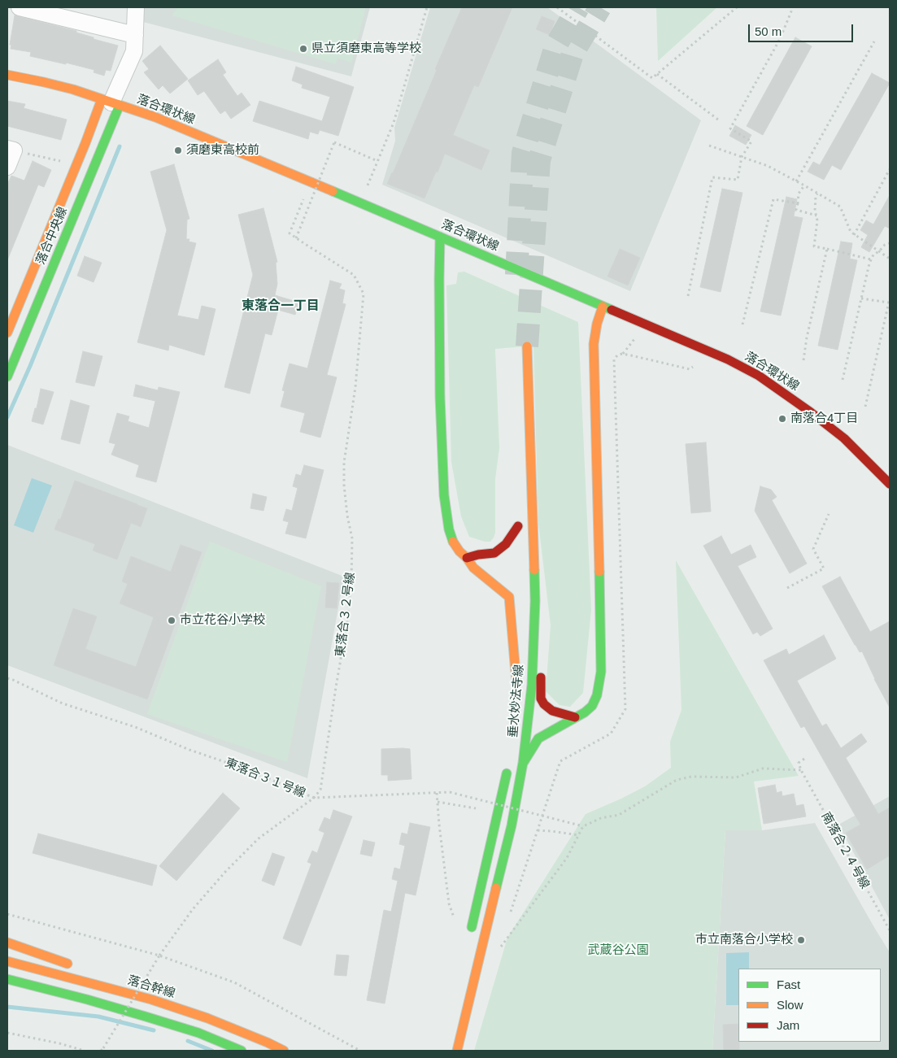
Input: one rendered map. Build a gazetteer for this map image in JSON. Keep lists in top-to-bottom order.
{
  "streets": {
    "street": [
      "落合環状線",
      "落合中央線",
      "垂水妙法寺線",
      "落合幹線"
    ],
    "path": ["東落合３２号線", "東落合３１号線", "南落合２４号線"]
  },
  "crossings": [
    ["落合環状線", "落合中央線"],
    ["東落合３２号線", "東落合３１号線"]
  ],
  "districts": ["東落合一丁目"],
  "parks": ["武蔵谷公園"],
  "places": [
    "県立須磨東高等学校",
    "須磨東高校前",
    "南落合4丁目",
    "市立花谷小学校",
    "市立南落合小学校"
  ],
  "legend": ["Fast", "Slow", "Jam"],
  "scale_bar": "50 m"
}
